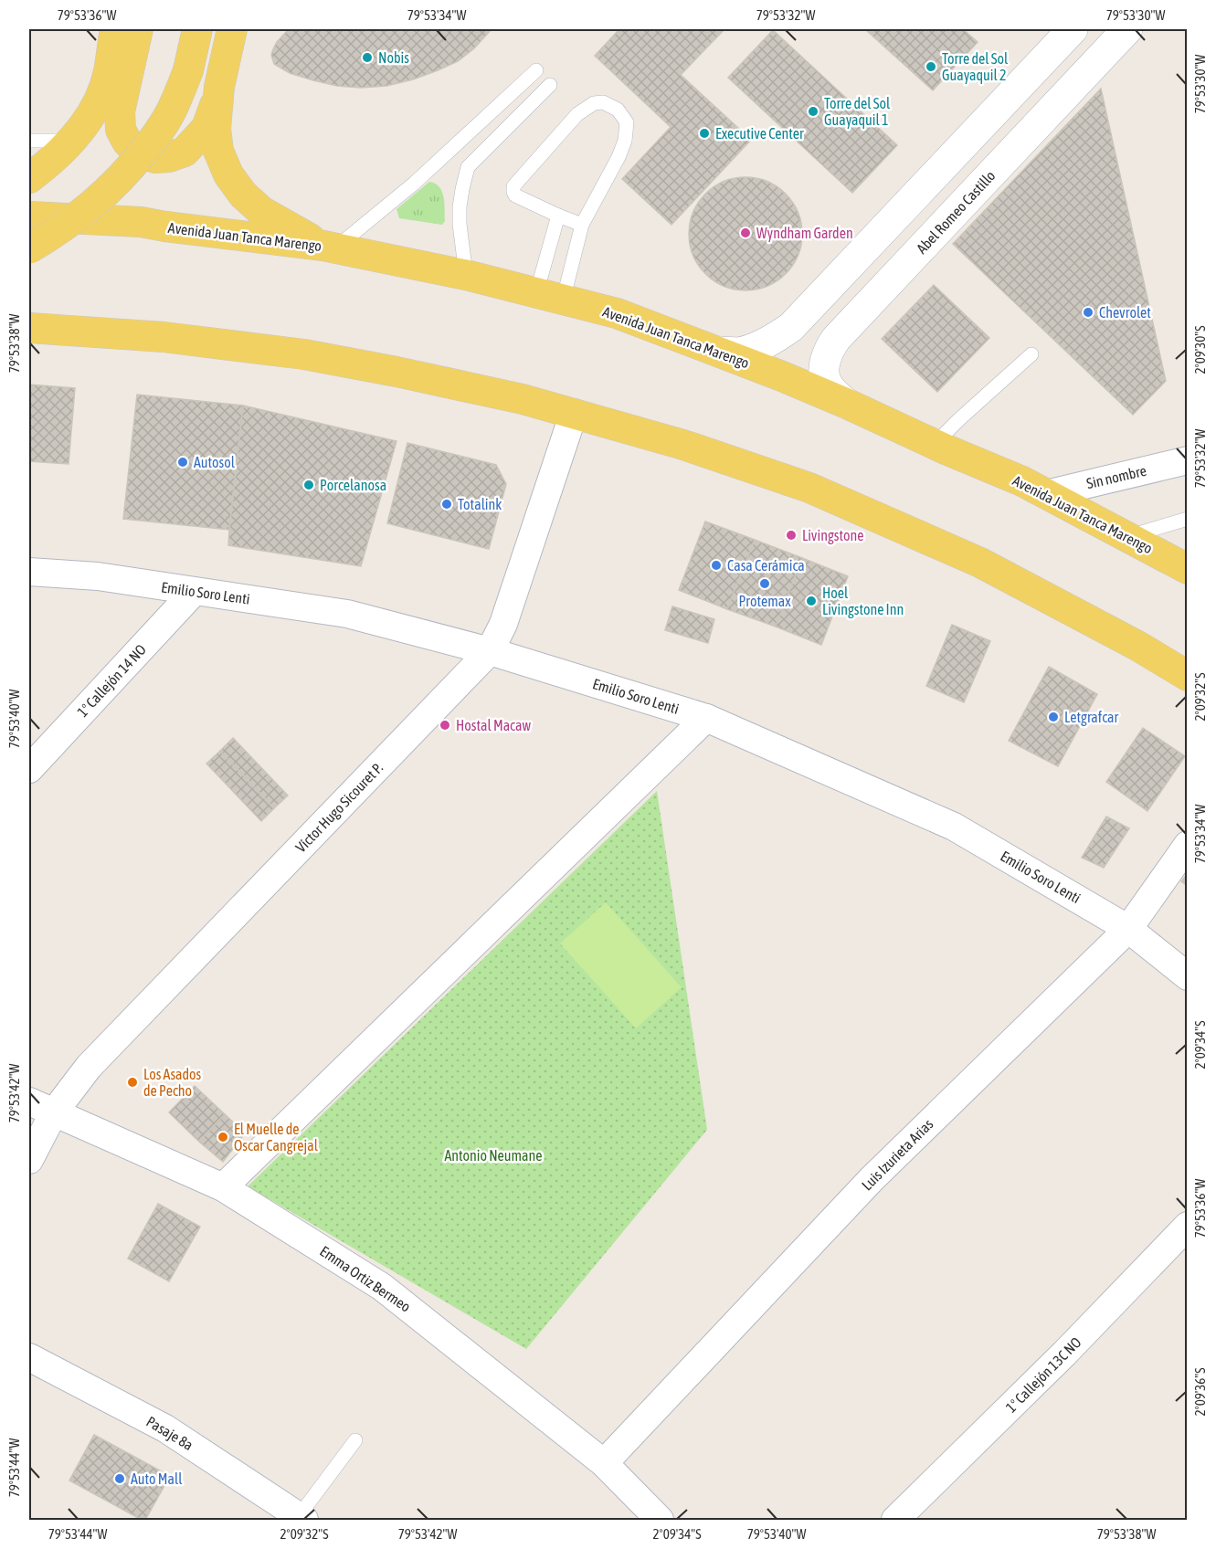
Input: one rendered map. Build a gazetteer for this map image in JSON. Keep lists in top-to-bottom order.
{
  "streets": {
    "main road": ["Avenida Juan Tanca Marengo"],
    "street": [
      "Abel Romeo Castillo",
      "Sin nombre",
      "Emilio Soro Lenti",
      "1º Callejón 14 NO",
      "Víctor Hugo Sicouret P.",
      "Luis Izurieta Arias",
      "Emma Ortiz Bermeo",
      "1º Callejón 13C NO",
      "Pasaje 8a"
    ]
  },
  "crossings": [
    ["Abel Romeo Castillo", "Avenida Juan Tanca Marengo"],
    ["Avenida Juan Tanca Marengo", "Sin nombre"],
    ["Emilio Soro Lenti", "1º Callejón 14 NO"],
    ["Emilio Soro Lenti", "Víctor Hugo Sicouret P."],
    ["Emilio Soro Lenti", "Luis Izurieta Arias"],
    ["Víctor Hugo Sicouret P.", "Emma Ortiz Bermeo"],
    ["Luis Izurieta Arias", "Emma Ortiz Bermeo"]
  ],
  "parks": ["Antonio Neumane"],
  "places": [
    "Nobis",
    "Torre del Sol Guayaquil 2",
    "Torre del Sol Guayaquil 1",
    "Executive Center",
    "Wyndham Garden",
    "Chevrolet",
    "Autosol",
    "Porcelanosa",
    "Totalink",
    "Livingstone",
    "Casa Cerámica",
    "Protemax",
    "Hoel Livingstone Inn",
    "Letgrafcar",
    "Hostal Macaw",
    "Los Asados de Pecho",
    "El Muelle de Oscar Cangrejal",
    "Auto Mall"
  ],
  "coordinates": [
    "79°53'36\"W",
    "79°53'34\"W",
    "79°53'32\"W",
    "79°53'30\"W",
    "79°53'38\"W",
    "2°09'30\"S",
    "2°09'32\"S",
    "79°53'40\"W",
    "2°09'34\"S",
    "79°53'42\"W",
    "2°09'36\"S",
    "79°53'44\"W"
  ]
}
